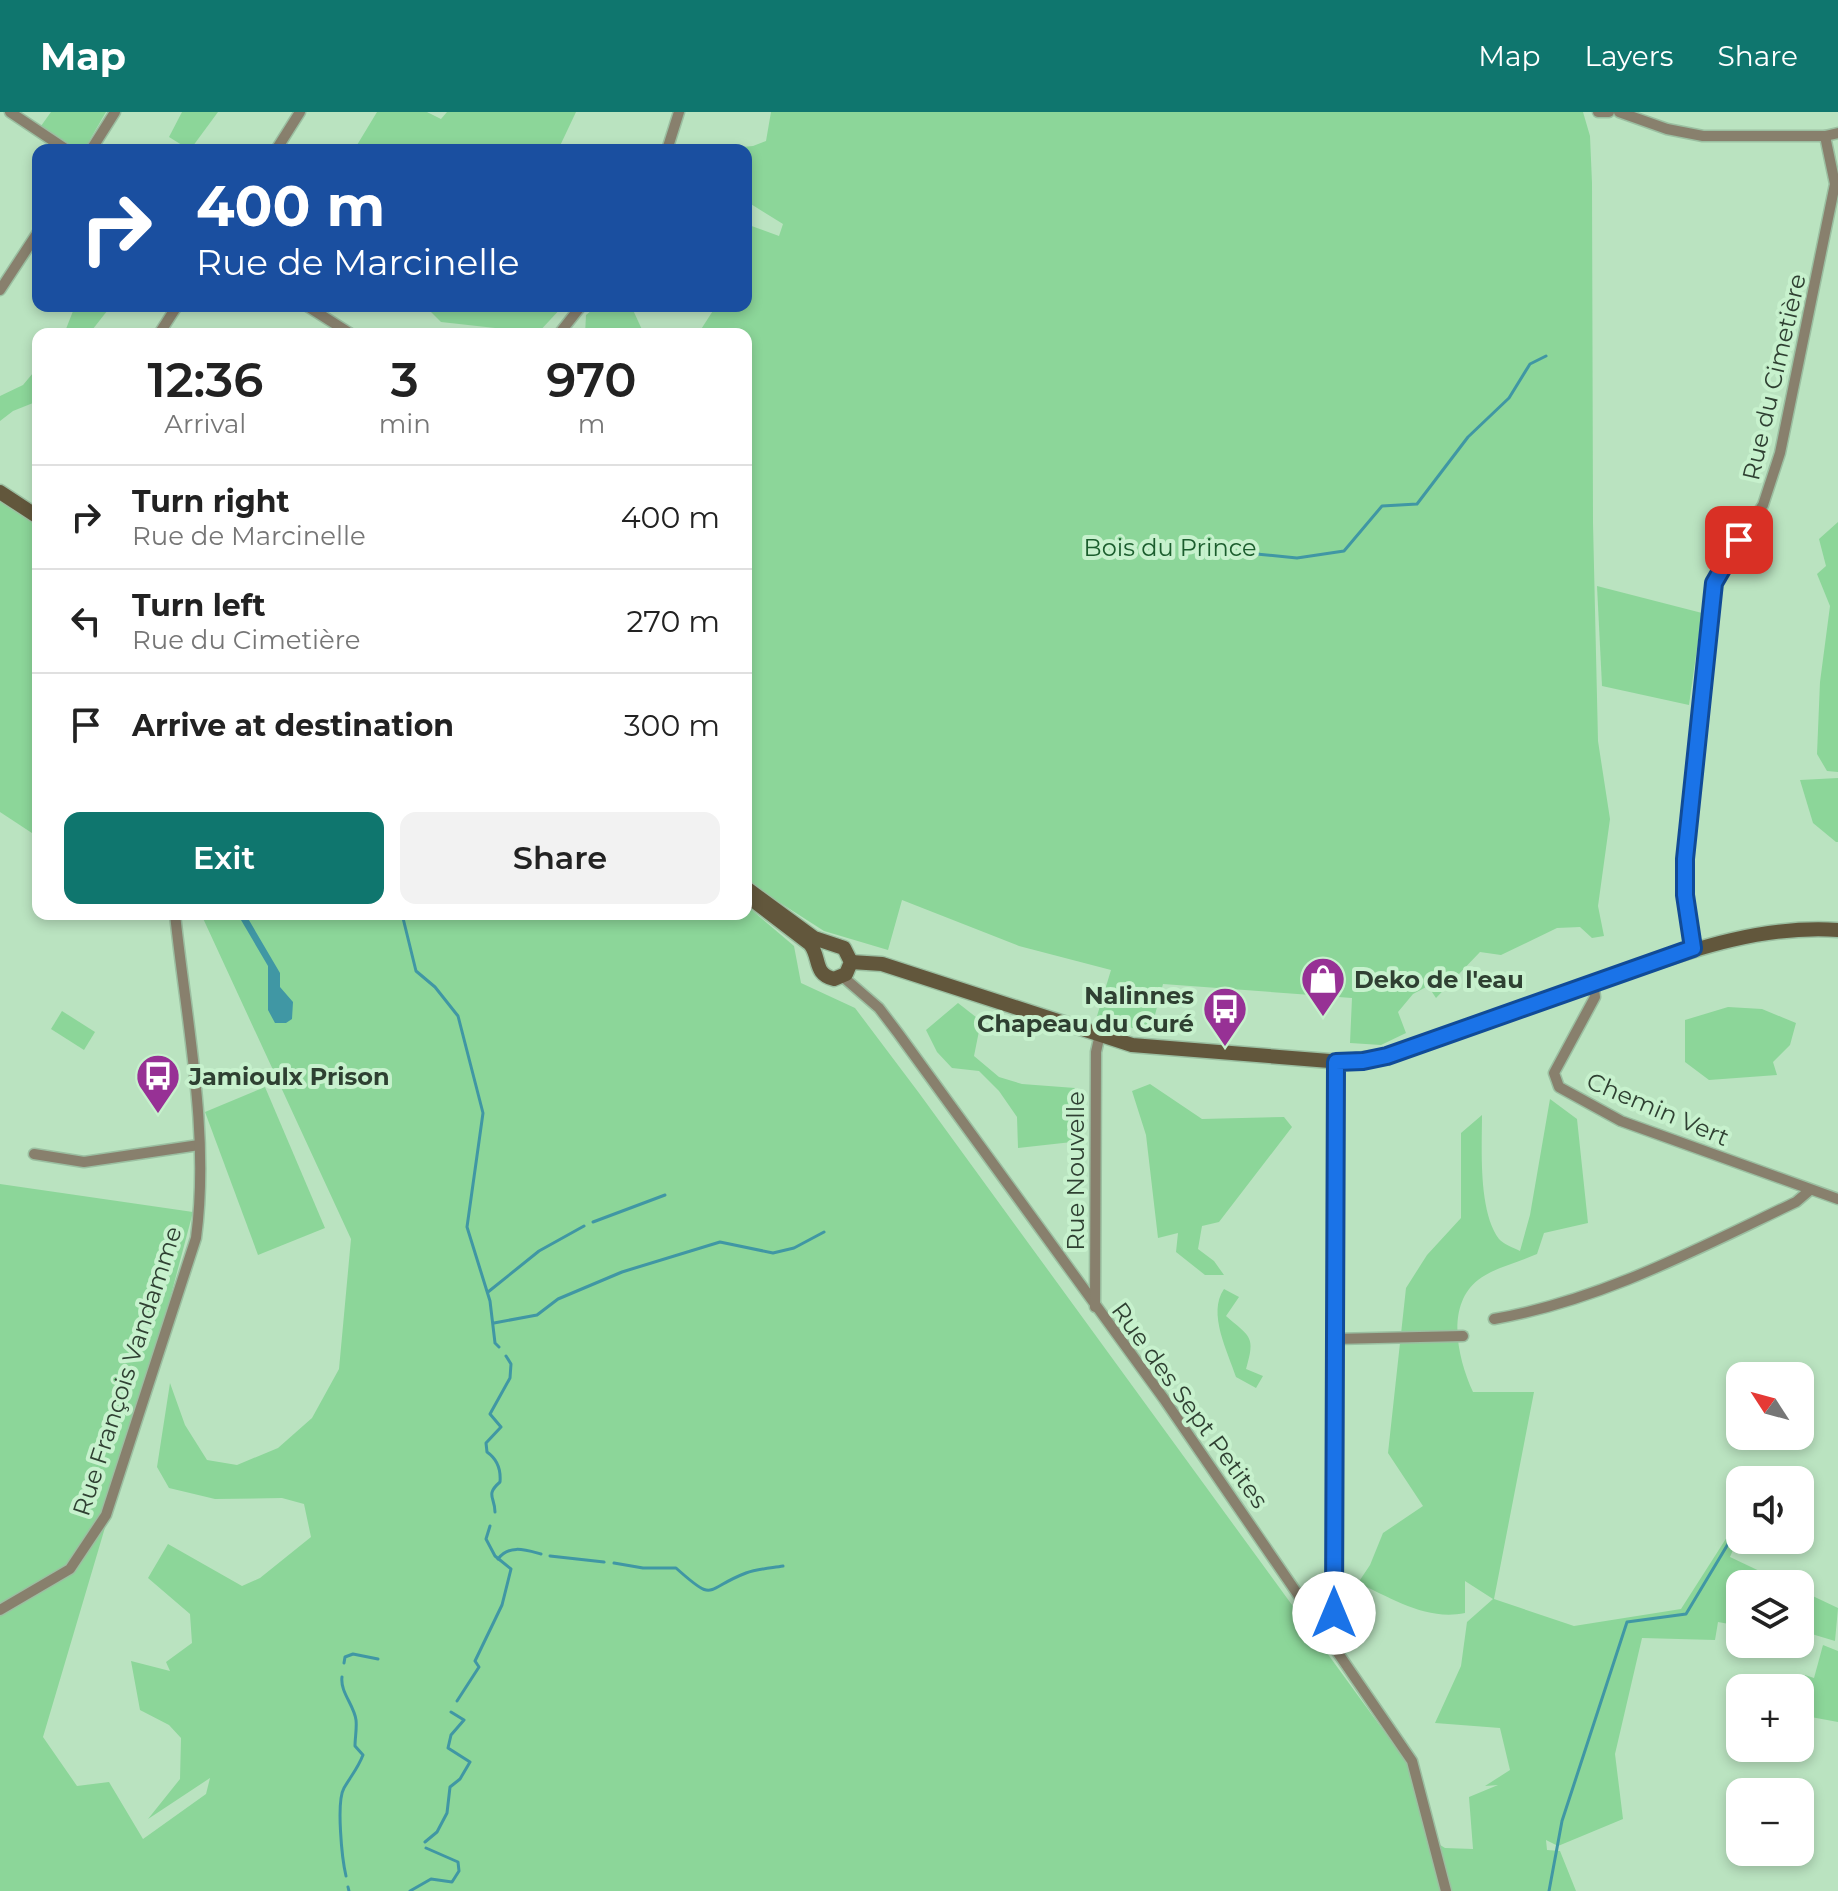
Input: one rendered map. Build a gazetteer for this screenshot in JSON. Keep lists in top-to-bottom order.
{
  "streets": {
    "street": [
      "Rue du Cimetière",
      "Chemin Vert",
      "Rue Nouvelle",
      "Rue François Vandamme",
      "Rue des Sept Petites"
    ]
  },
  "crossings": [
    ["Rue Nouvelle", "Rue des Sept Petites"]
  ],
  "parks": ["Bois du Prince"],
  "places": {
    "shop": ["Deko de l'eau"],
    "bus stop": ["Nalinnes Chapeau du Curé", "Jamioulx Prison"]
  },
  "north": "top left",
  "page": {
    "header": "Map",
    "nav": ["Map", "Layers", "Share"],
    "turn": ["400 m", "Rue de Marcinelle"],
    "eta": [
      "12:36",
      "Arrival",
      "3",
      "min",
      "970",
      "m"
    ],
    "list": [
      {
        "name": "Turn right",
        "note": "Rue de Marcinelle",
        "value": "400 m"
      },
      {
        "name": "Turn left",
        "note": "Rue du Cimetière",
        "value": "270 m"
      },
      {
        "name": "Arrive at destination",
        "value": "300 m"
      }
    ],
    "buttons": ["Exit", "Share"],
    "map_buttons": ["+", "−"]
  }
}
